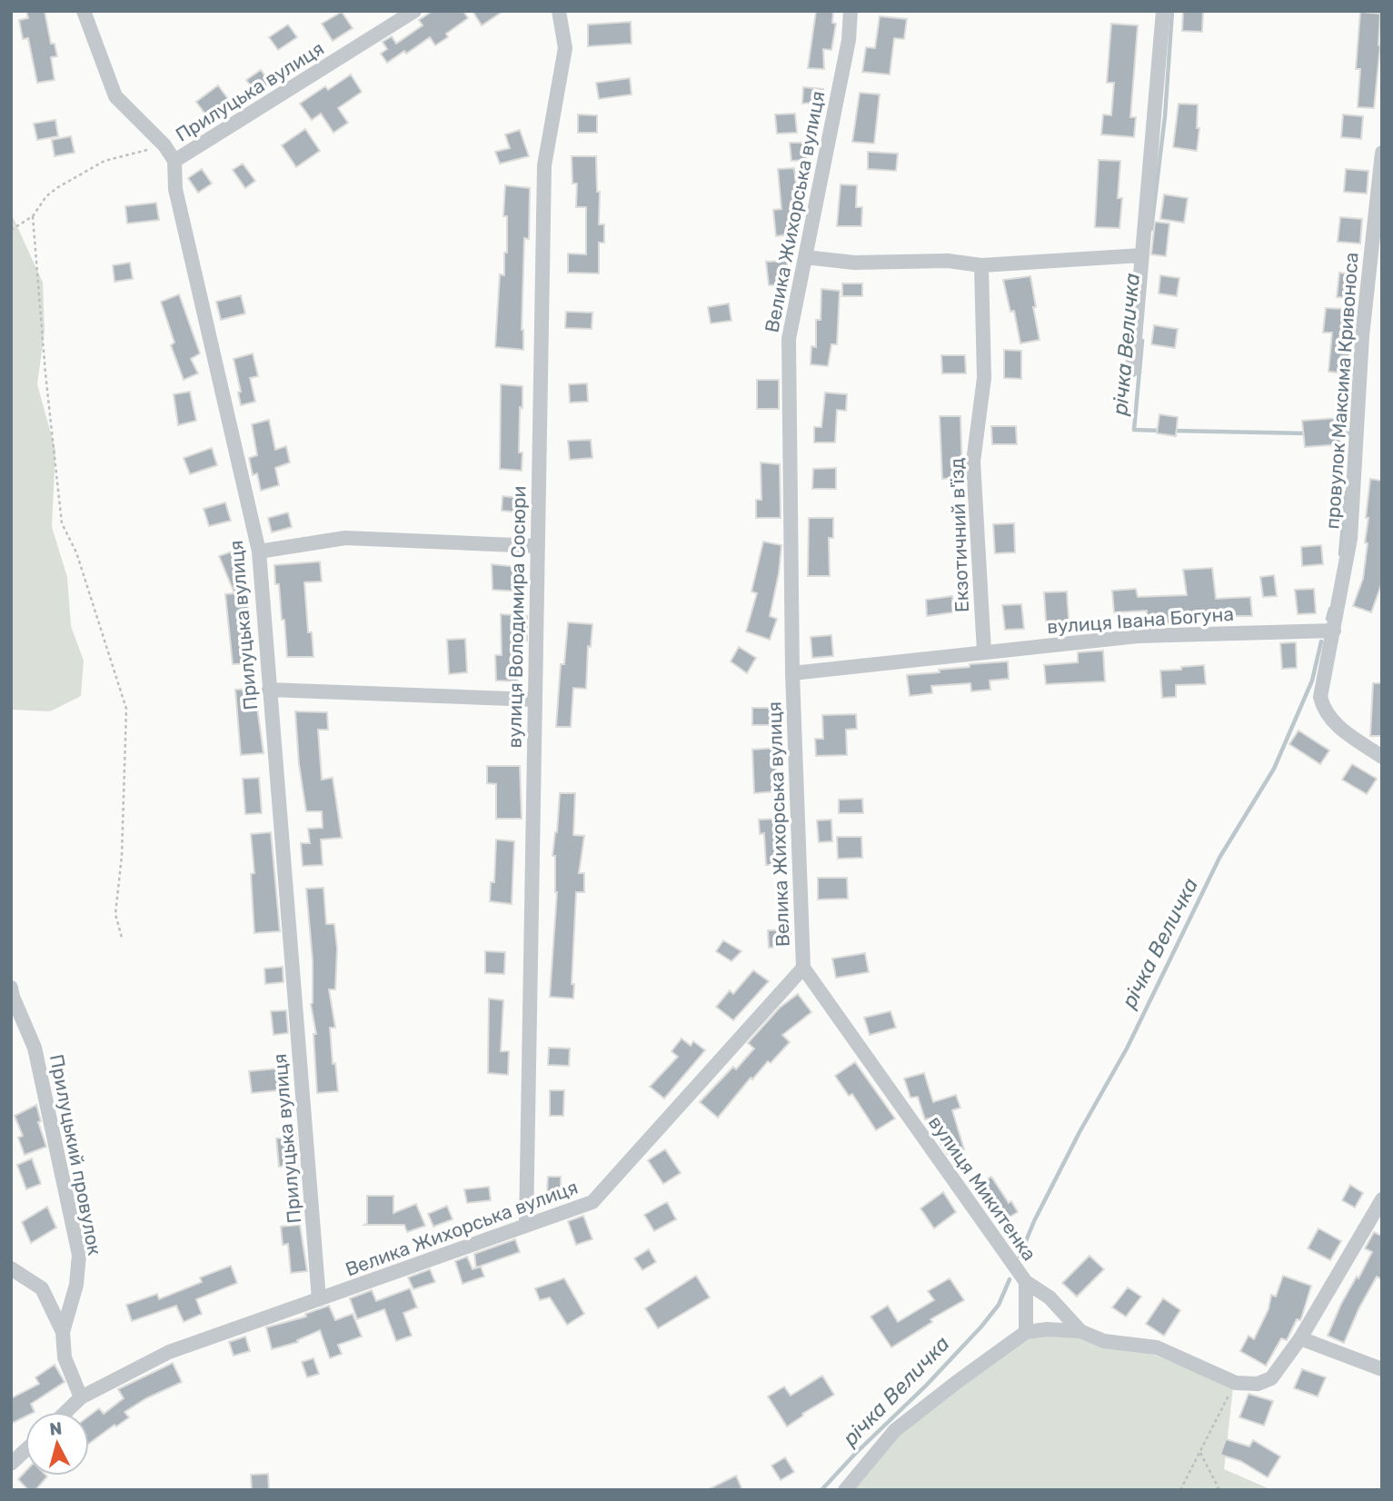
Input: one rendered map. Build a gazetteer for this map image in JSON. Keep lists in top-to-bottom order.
{
  "streets": {
    "street": [
      "Прилуцька вулиця",
      "Велика Жихорська вулиця",
      "провулок Максима Кривоноса",
      "Екзотичний в'їзд",
      "вулиця Володимира Сосюри",
      "вулиця Івана Богуна",
      "Прилуцький провулок",
      "вулиця Микитенка"
    ]
  },
  "crossings": [
    ["Прилуцька вулиця", "Велика Жихорська вулиця"],
    ["Велика Жихорська вулиця", "вулиця Володимира Сосюри"],
    ["Велика Жихорська вулиця", "вулиця Івана Богуна"],
    ["Велика Жихорська вулиця", "вулиця Микитенка"],
    ["провулок Максима Кривоноса", "вулиця Івана Богуна"],
    ["Екзотичний в'їзд", "вулиця Івана Богуна"]
  ],
  "water": ["річка Величка"],
  "north": "top"
}
